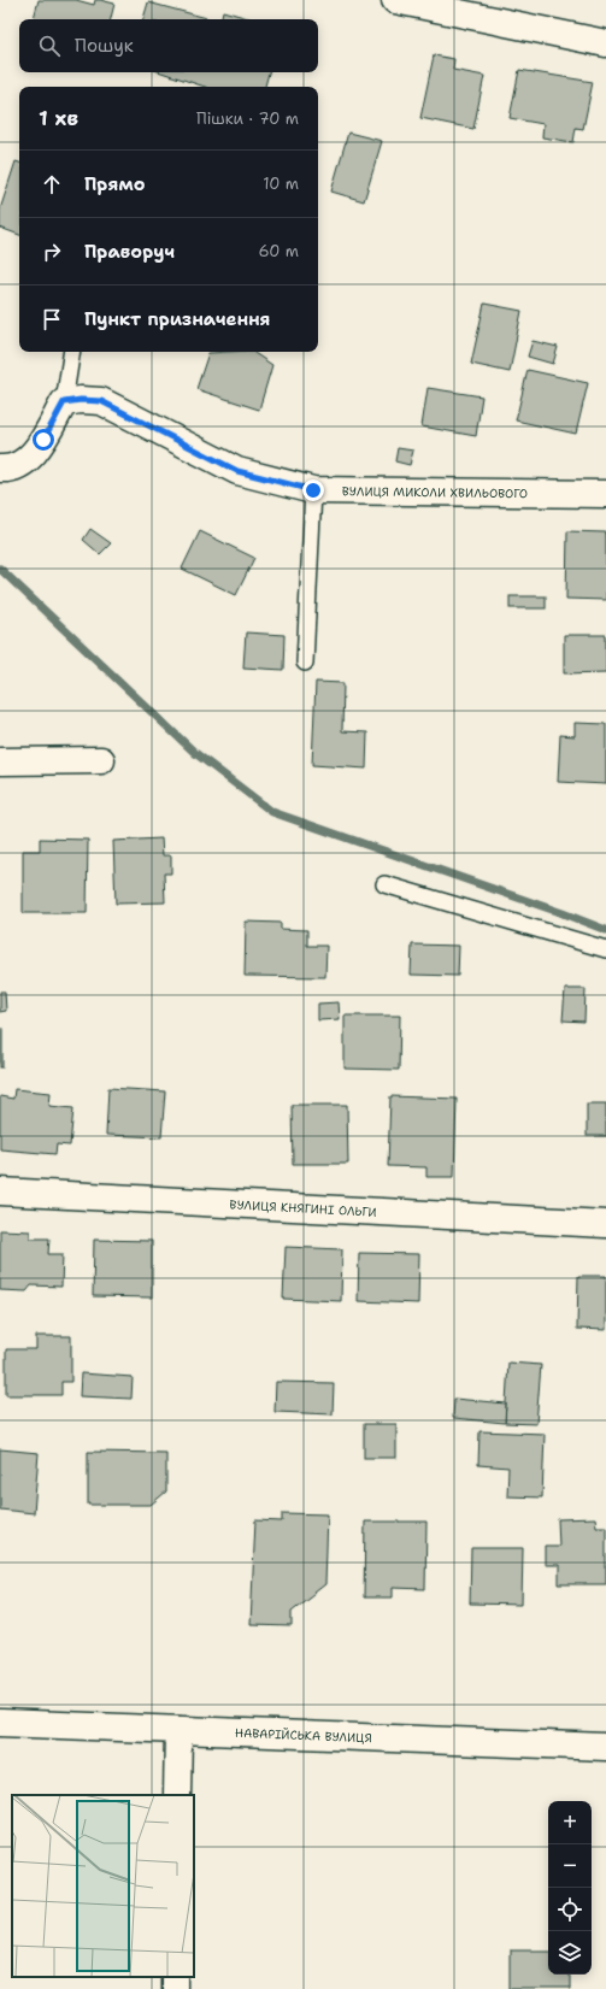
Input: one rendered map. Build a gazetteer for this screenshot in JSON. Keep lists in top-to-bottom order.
{
  "streets": {
    "street": ["ВУЛИЦЯ МИКОЛИ ХВИЛЬОВОГО", "ВУЛИЦЯ КНЯГИНІ ОЛЬГИ", "НАВАРІЙСЬКА ВУЛИЦЯ"]
  },
  "page": {
    "search": "Пошук",
    "heading": ["1 хв", "Пішки · 70 m"],
    "list": [
      ["Прямо", "10 m"],
      ["Праворуч", "60 m"],
      "Пункт призначення"
    ],
    "map_buttons": ["+", "−"]
  }
}
